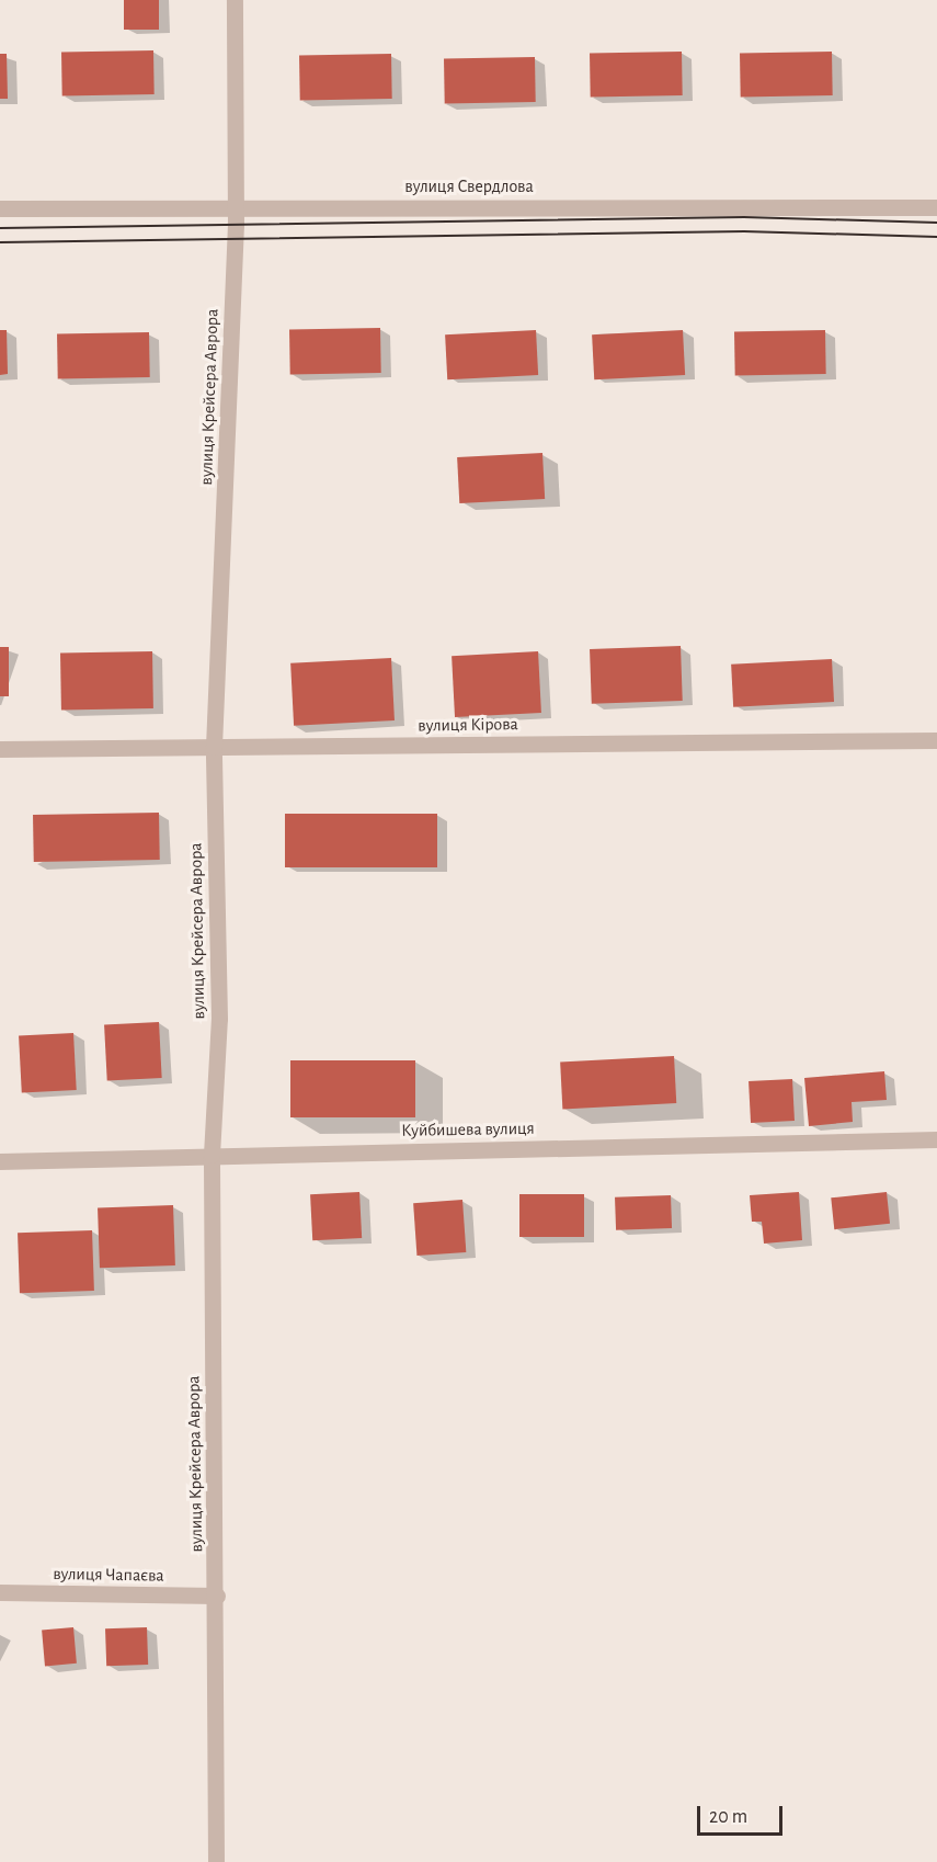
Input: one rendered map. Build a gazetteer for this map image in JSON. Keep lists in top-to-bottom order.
{
  "streets": {
    "street": [
      "вулиця Свердлова",
      "вулиця Крейсера Аврора",
      "вулиця Кірова",
      "Куйбишева вулиця",
      "вулиця Чапаєва"
    ]
  },
  "crossings": [
    ["вулиця Свердлова", "вулиця Крейсера Аврора"],
    ["вулиця Крейсера Аврора", "вулиця Кірова"],
    ["вулиця Крейсера Аврора", "Куйбишева вулиця"],
    ["вулиця Крейсера Аврора", "вулиця Чапаєва"]
  ],
  "scale_bar": "20 m"
}
